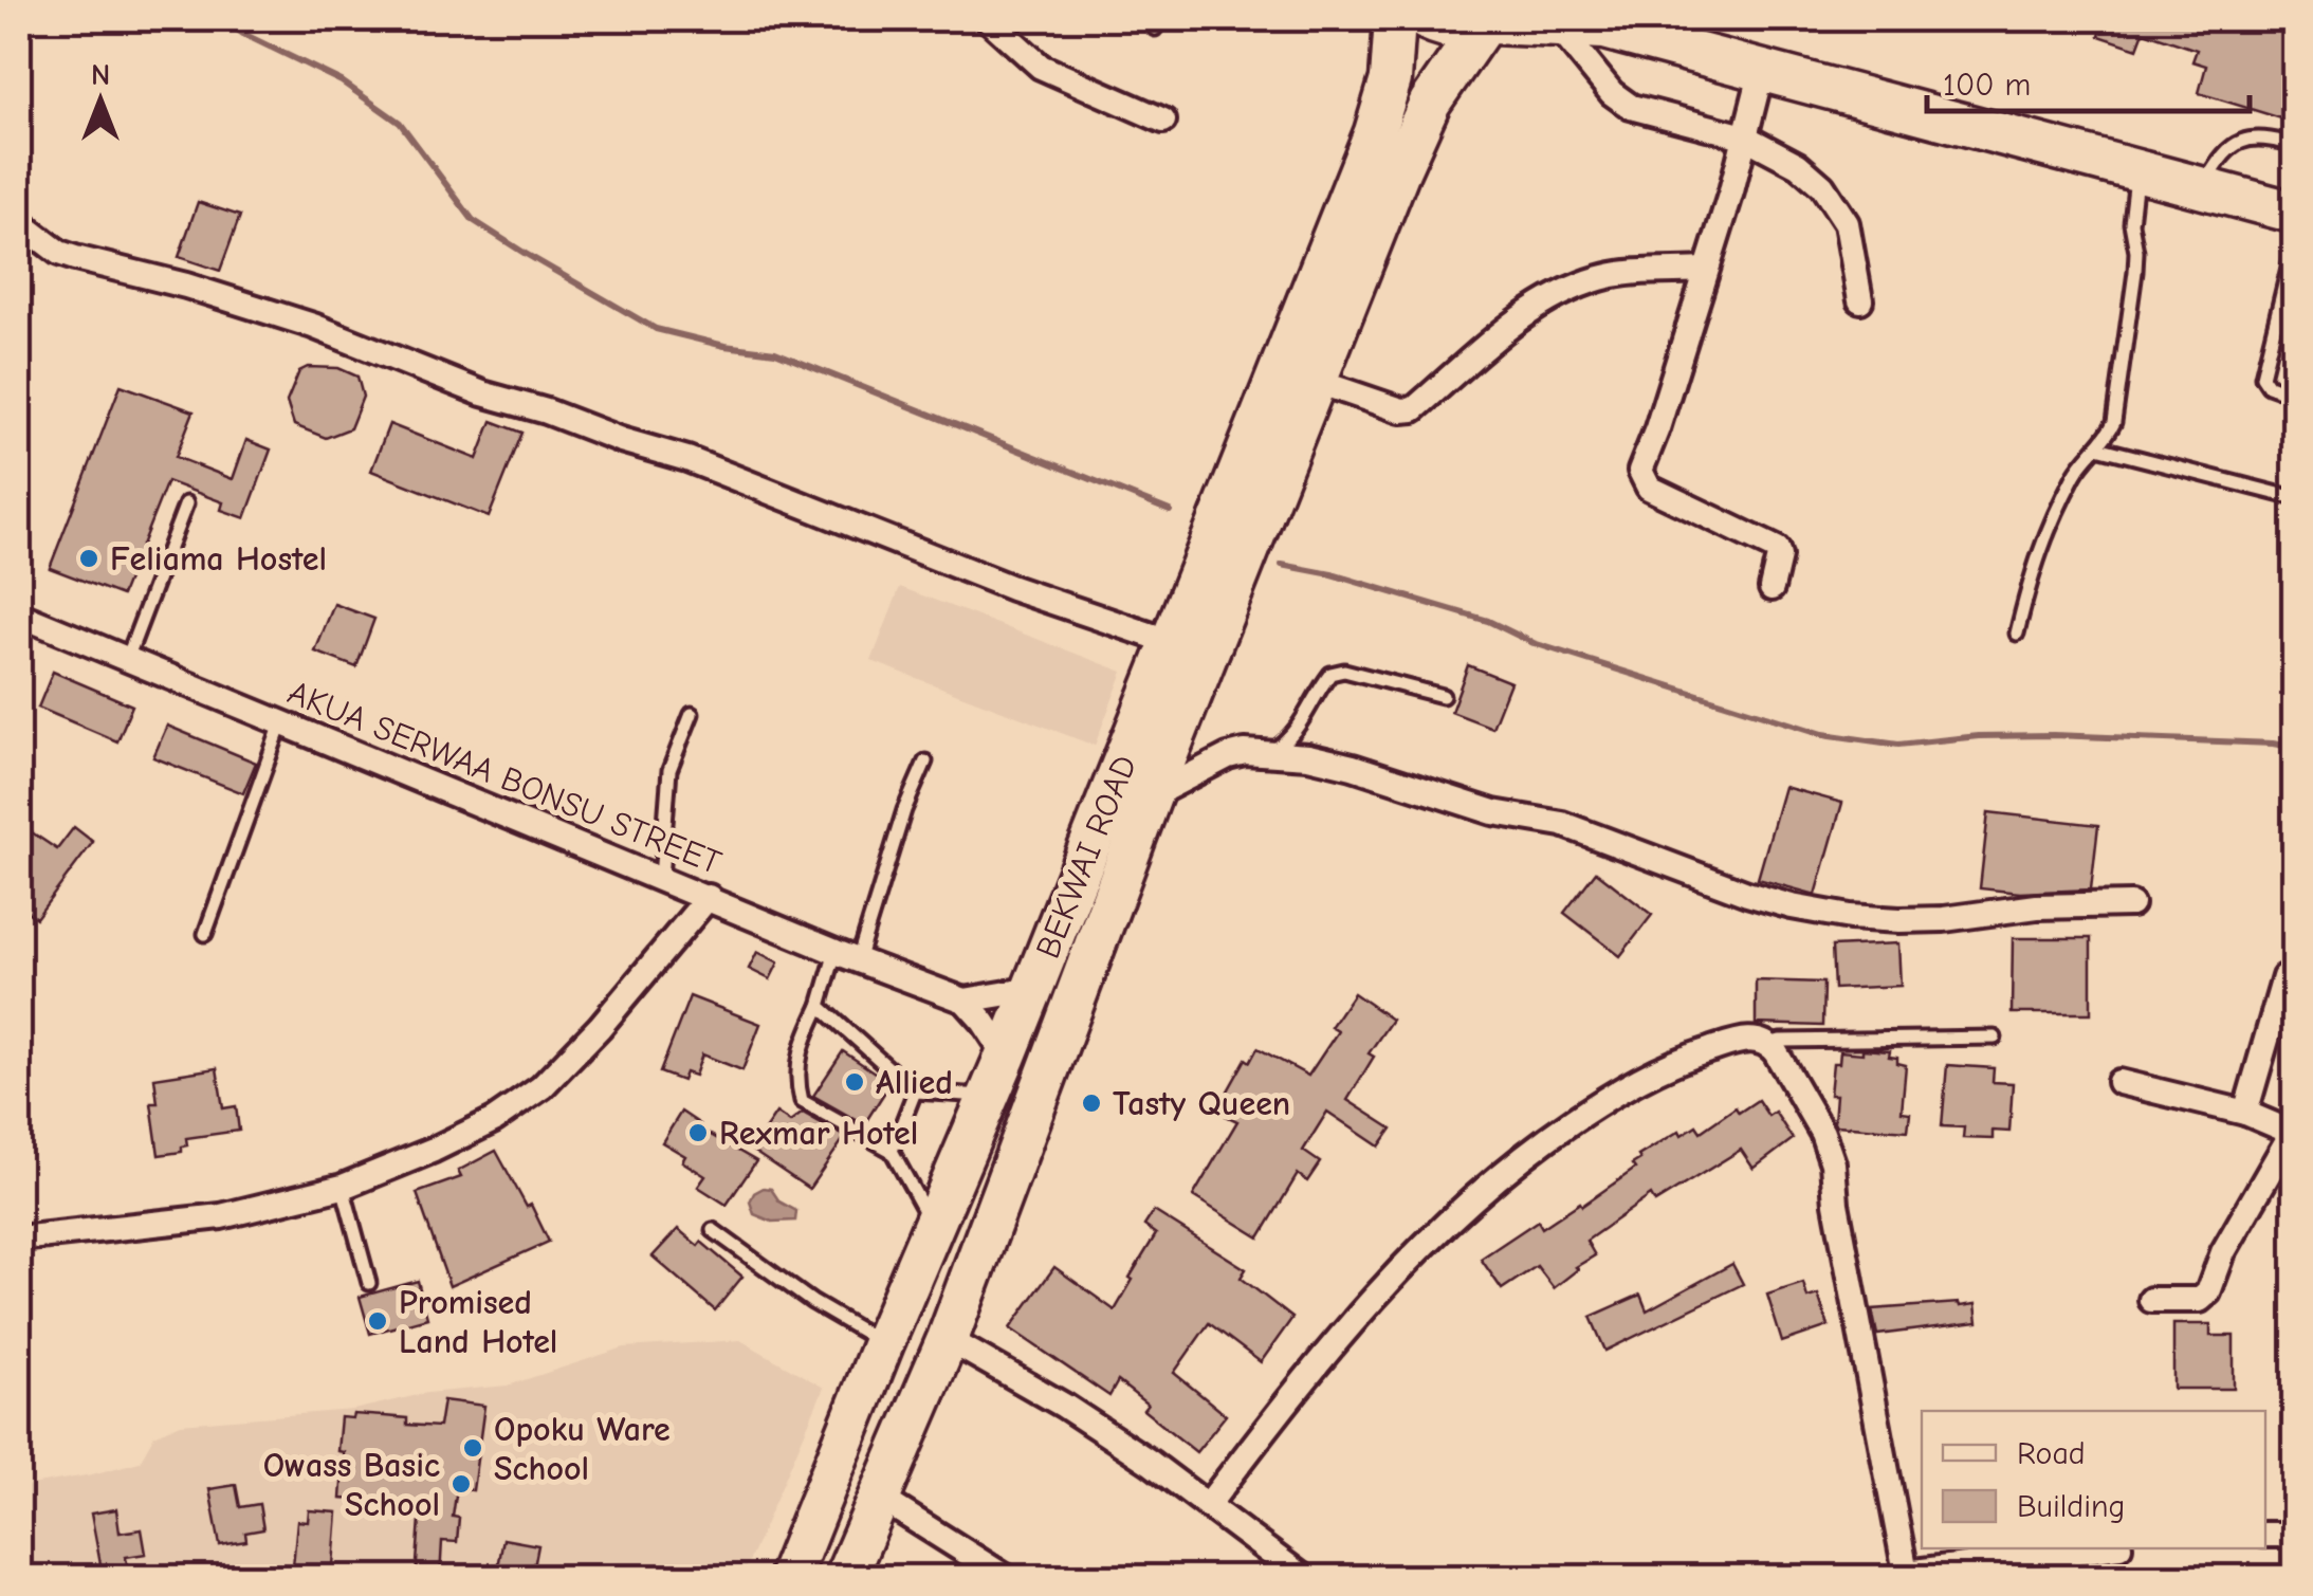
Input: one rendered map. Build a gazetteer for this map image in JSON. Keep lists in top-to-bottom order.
{
  "streets": {
    "highway": ["BEKWAI ROAD"],
    "street": ["AKUA SERWAA BONSU STREET"]
  },
  "places": [
    "Feliama Hostel",
    "Allied",
    "Tasty Queen",
    "Rexmar Hotel",
    "Promised Land Hotel",
    "Opoku Ware School",
    "Owass Basic School"
  ],
  "legend": ["Road", "Building"],
  "scale_bar": "100 m",
  "north": "top"
}
